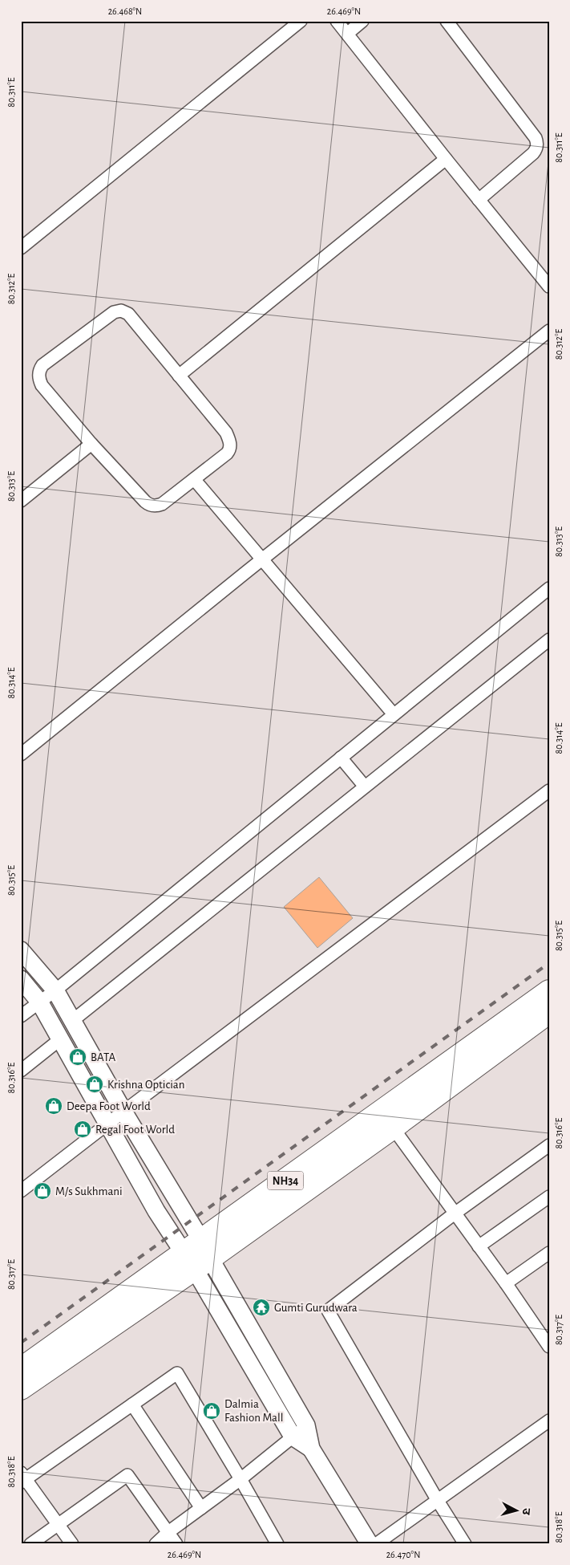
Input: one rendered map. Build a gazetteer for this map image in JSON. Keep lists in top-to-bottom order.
{
  "streets": {
    "highway": ["NH34"]
  },
  "places": {
    "shop": [
      "BATA",
      "Krishna Optician",
      "Deepa Foot World",
      "Regal Foot World",
      "M/s Sukhmani",
      "Dalmia Fashion Mall"
    ],
    "temple": ["Gumti Gurudwara"]
  },
  "north": "right",
  "coordinates": [
    "26.468°N",
    "26.469°N",
    "80.311°E",
    "80.312°E",
    "80.313°E",
    "80.314°E",
    "80.315°E",
    "80.316°E",
    "80.317°E",
    "80.318°E",
    "26.470°N"
  ]
}
